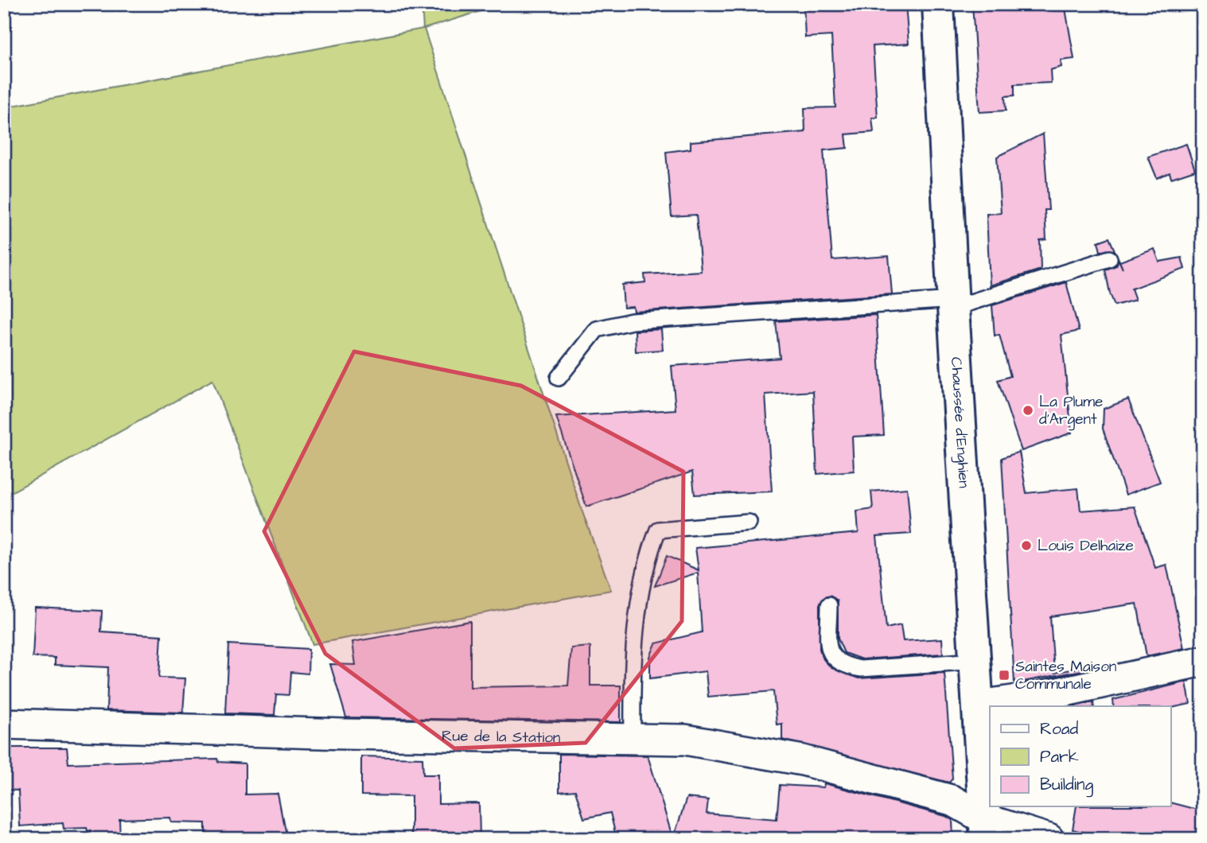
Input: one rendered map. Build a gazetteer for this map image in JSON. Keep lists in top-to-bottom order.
{
  "streets": {
    "main road": ["Chaussée d'Enghien"],
    "street": ["Rue de la Station"]
  },
  "crossings": [
    ["Chaussée d'Enghien", "Rue de la Station"]
  ],
  "places": {
    "other": ["La Plume d'Argent", "Louis Delhaize"],
    "transit": ["Saintes Maison Communale"]
  },
  "legend": ["Road", "Park", "Building"]
}
